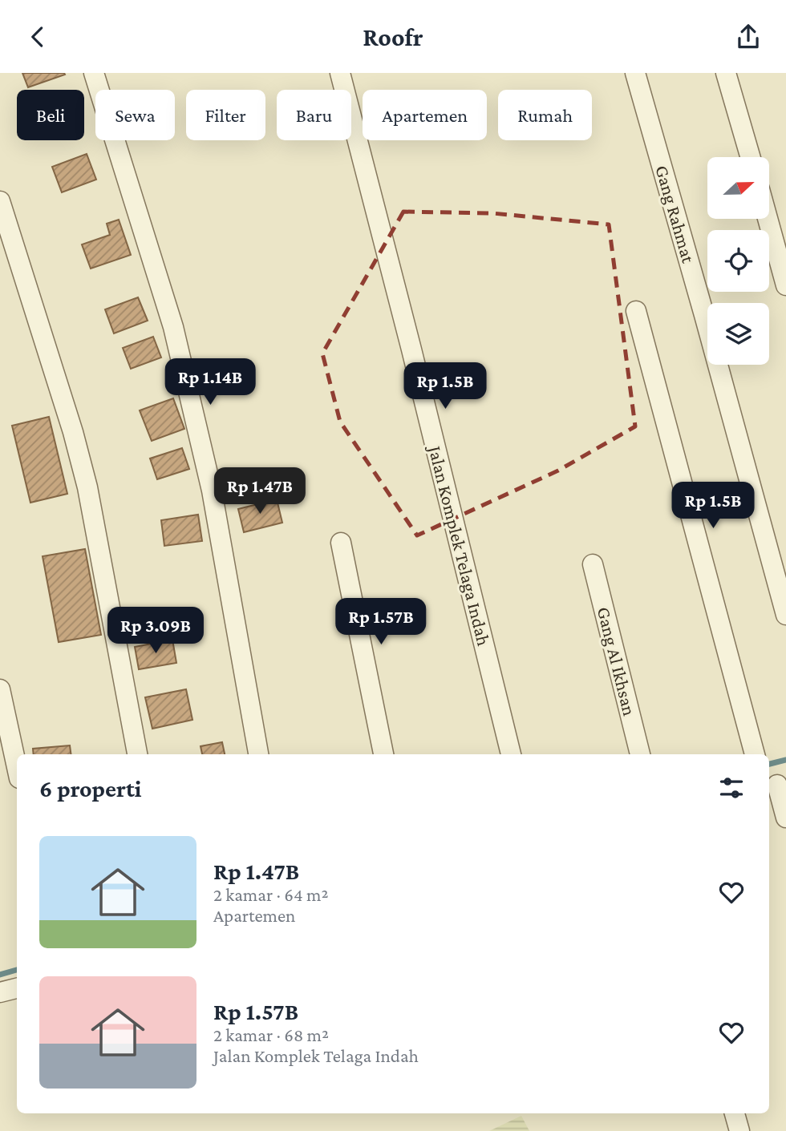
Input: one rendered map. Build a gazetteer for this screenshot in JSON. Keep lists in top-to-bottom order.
{
  "streets": {
    "street": ["Gang Rahmat", "Jalan Komplek Telaga Indah", "Gang Al Ikhsan"]
  },
  "north": "right",
  "page": {
    "header": "Roofr",
    "chip": [
      "Beli",
      "Sewa",
      "Filter",
      "Baru",
      "Apartemen",
      "Rumah"
    ],
    "price": [
      "Rp 1.14B",
      "Rp 1.5B",
      "Rp 1.47B",
      "Rp 1.5B",
      "Rp 1.57B",
      "Rp 3.09B"
    ],
    "heading": "6 properti",
    "list": [
      {
        "name": "Rp 1.47B",
        "note": "2 kamar · 64 m² · Apartemen"
      },
      {
        "name": "Rp 1.57B",
        "note": "2 kamar · 68 m² · Jalan Komplek Telaga Indah"
      }
    ]
  }
}
